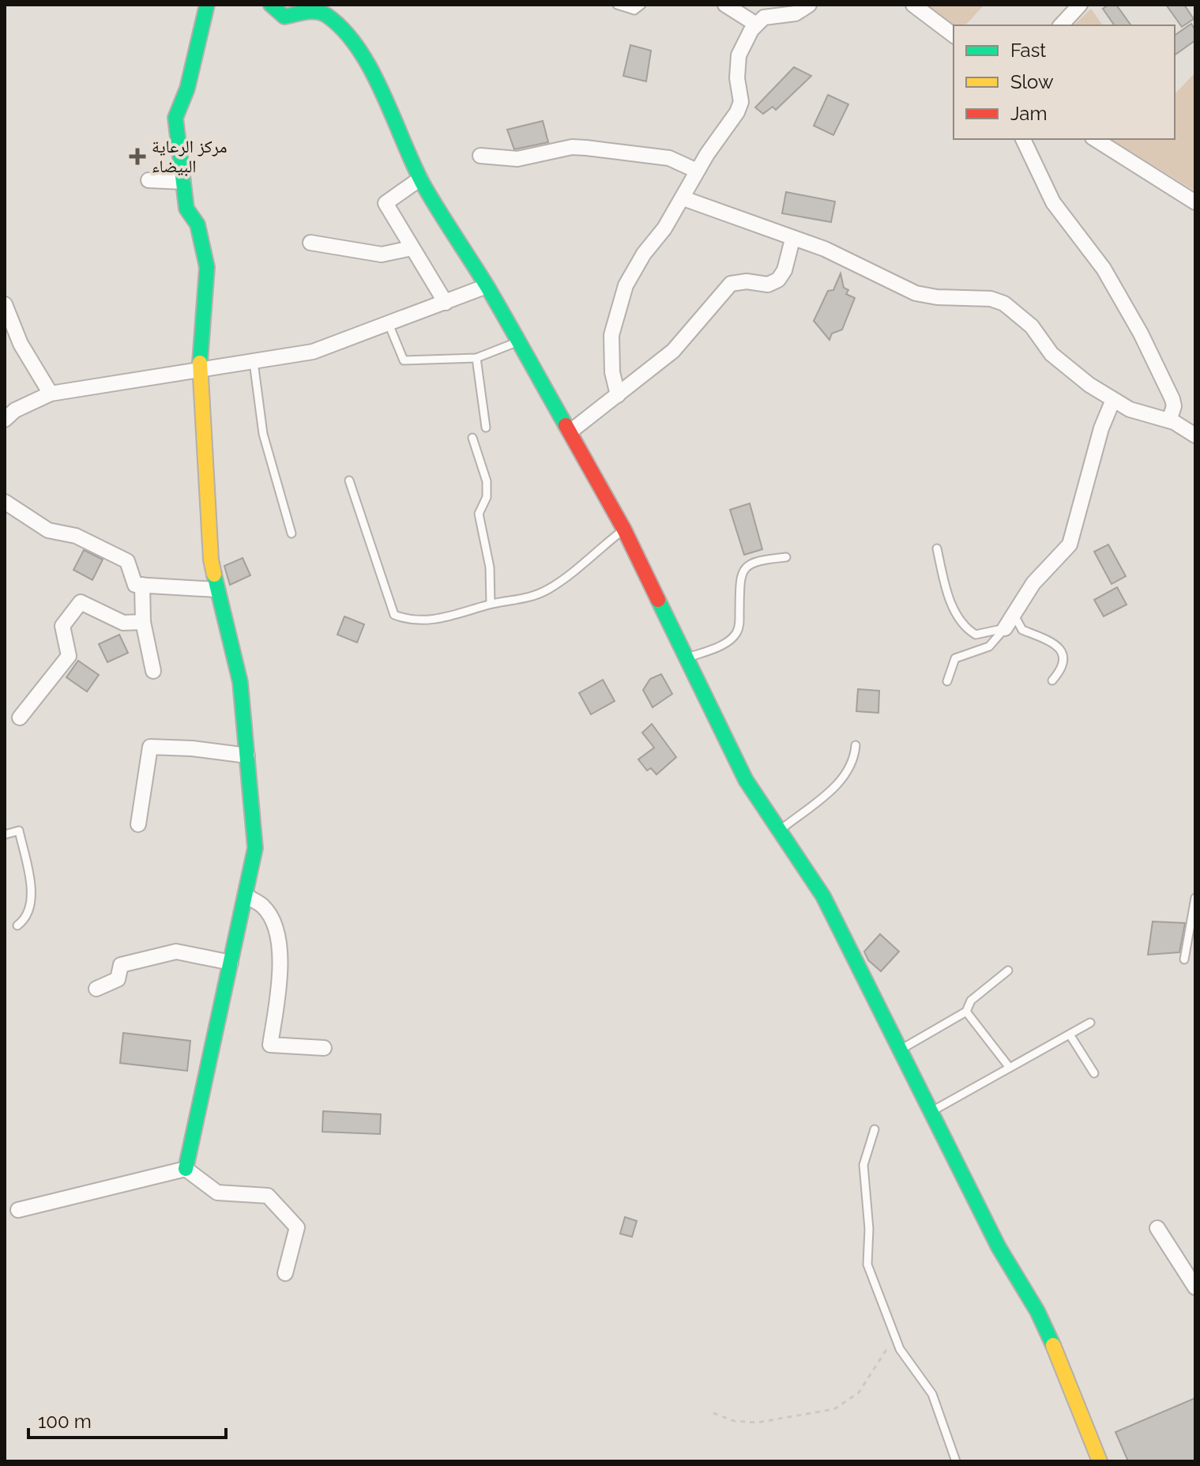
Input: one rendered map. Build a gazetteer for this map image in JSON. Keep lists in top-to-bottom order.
{
  "places": {
    "health": ["مركز الرعاية البيضاء"]
  },
  "legend": ["Fast", "Slow", "Jam"],
  "scale_bar": "100 m"
}
